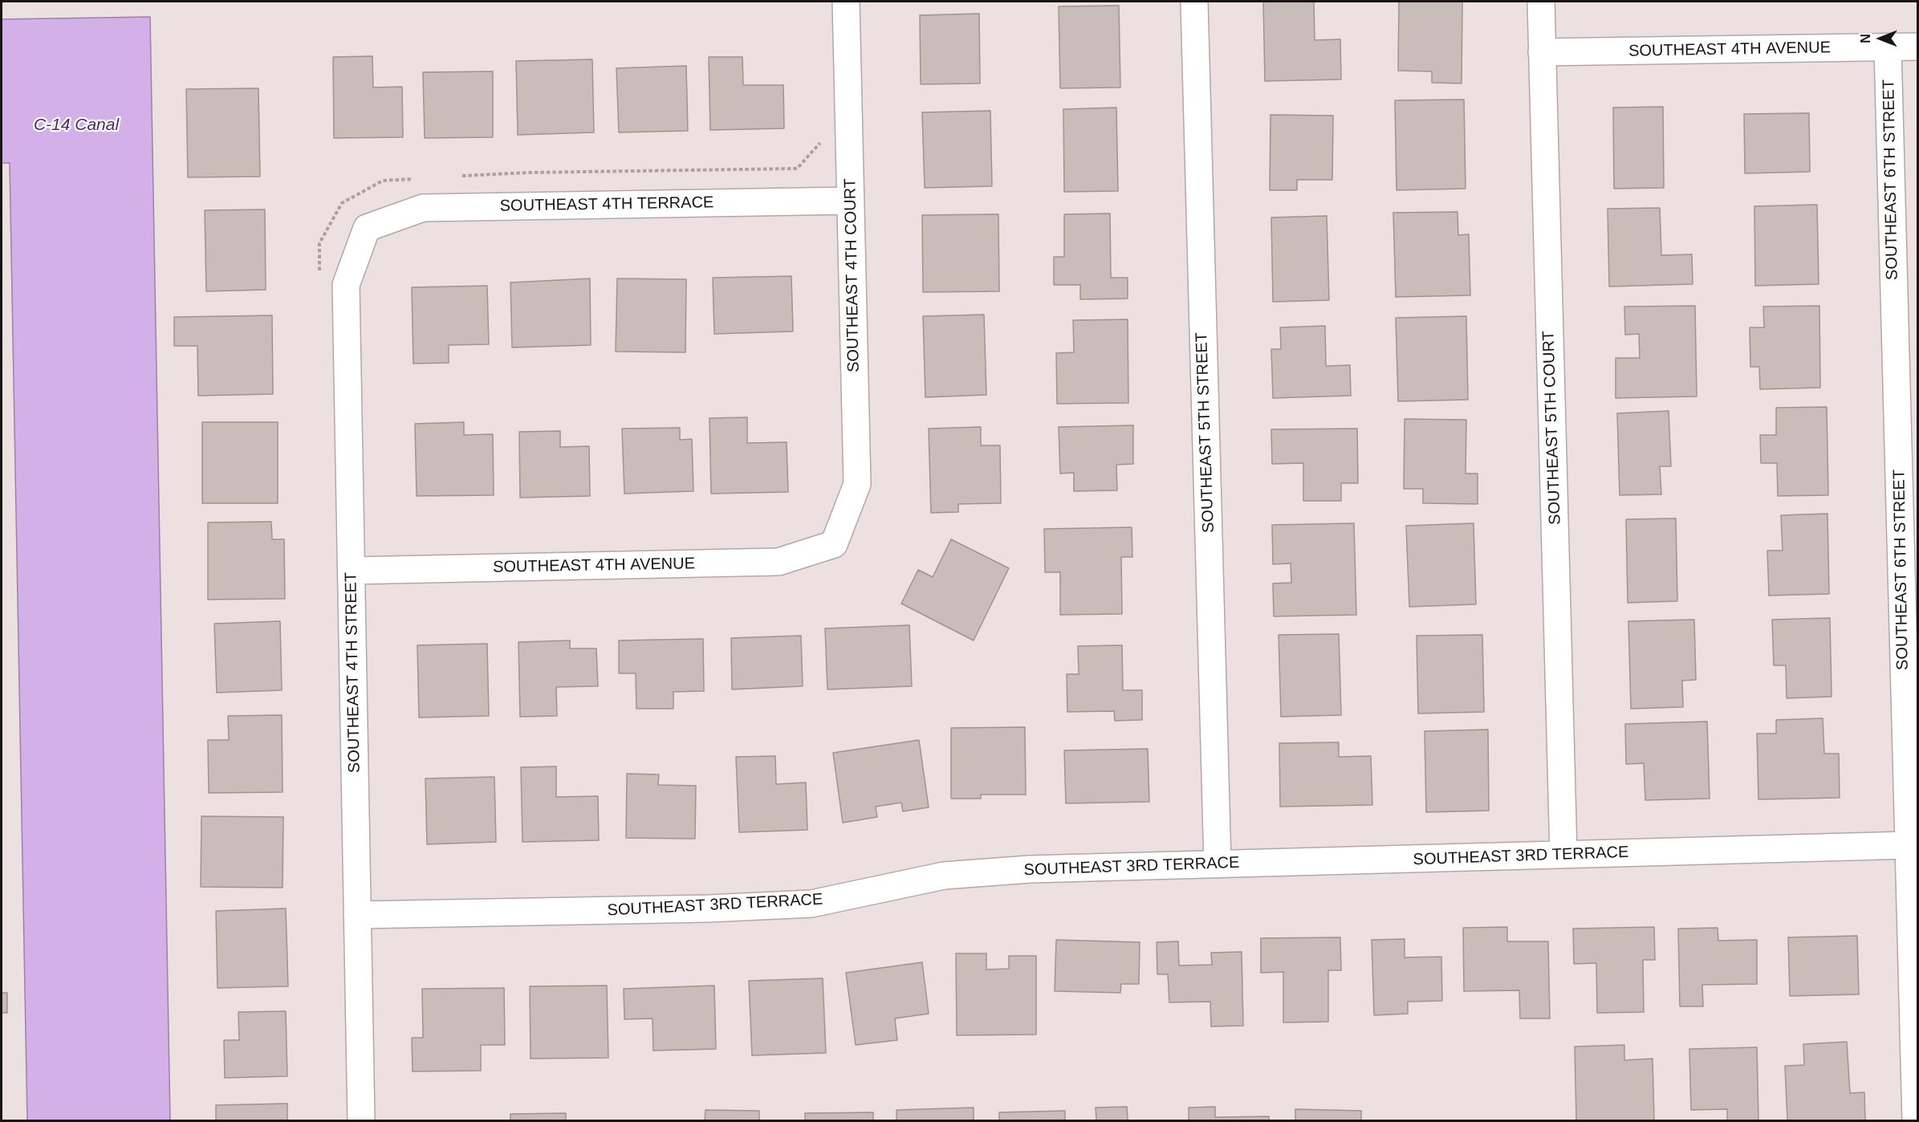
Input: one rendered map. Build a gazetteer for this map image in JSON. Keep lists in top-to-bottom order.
{
  "streets": {
    "street": [
      "SOUTHEAST 4TH AVENUE",
      "SOUTHEAST 6TH STREET",
      "SOUTHEAST 4TH TERRACE",
      "SOUTHEAST 4TH COURT",
      "SOUTHEAST 5TH COURT",
      "SOUTHEAST 5TH STREET",
      "SOUTHEAST 4TH STREET",
      "SOUTHEAST 3RD TERRACE"
    ]
  },
  "crossings": [
    ["SOUTHEAST 4TH AVENUE", "SOUTHEAST 6TH STREET"],
    ["SOUTHEAST 4TH AVENUE", "SOUTHEAST 4TH COURT"],
    ["SOUTHEAST 4TH AVENUE", "SOUTHEAST 5TH COURT"],
    ["SOUTHEAST 4TH AVENUE", "SOUTHEAST 4TH STREET"],
    ["SOUTHEAST 6TH STREET", "SOUTHEAST 3RD TERRACE"],
    ["SOUTHEAST 4TH TERRACE", "SOUTHEAST 4TH COURT"],
    ["SOUTHEAST 4TH TERRACE", "SOUTHEAST 4TH STREET"],
    ["SOUTHEAST 5TH COURT", "SOUTHEAST 3RD TERRACE"],
    ["SOUTHEAST 5TH STREET", "SOUTHEAST 3RD TERRACE"],
    ["SOUTHEAST 4TH STREET", "SOUTHEAST 3RD TERRACE"]
  ],
  "water": ["C-14 Canal"],
  "north": "left"
}
